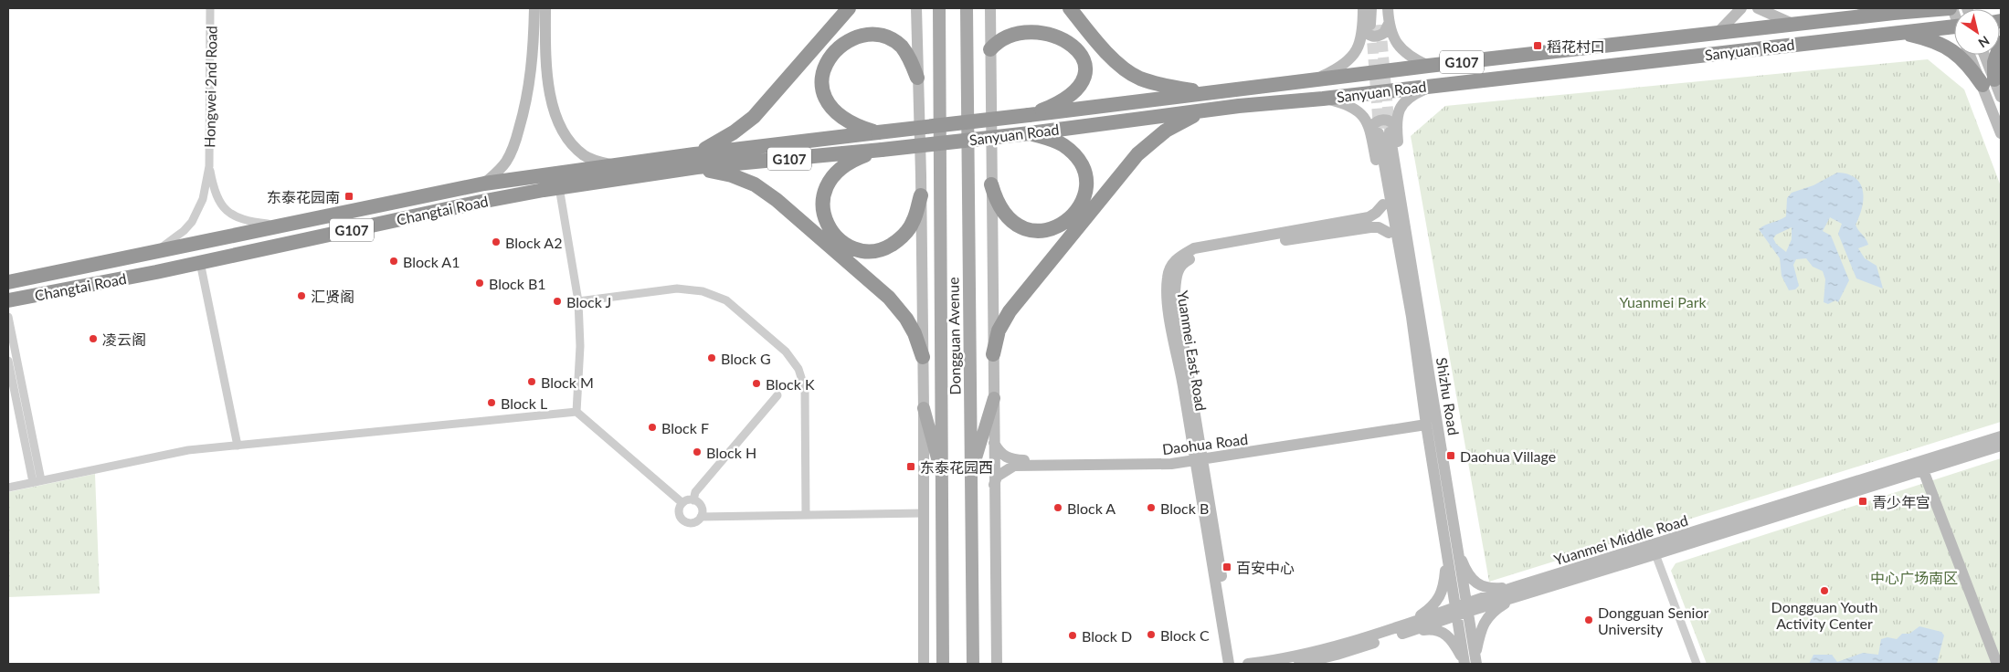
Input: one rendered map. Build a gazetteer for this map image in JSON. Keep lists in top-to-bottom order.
{
  "streets": {
    "highway": ["Sanyuan Road", "G107", "Changtai Road"],
    "main road": ["Dongguan Avenue"],
    "street": [
      "Hongwei 2nd Road",
      "Yuanmei East Road",
      "Shizhu Road",
      "Daohua Road",
      "Yuanmei Middle Road"
    ]
  },
  "crossings": [
    ["Sanyuan Road", "Changtai Road"],
    ["Yuanmei East Road", "Daohua Road"],
    ["Shizhu Road", "Daohua Road"],
    ["Shizhu Road", "Yuanmei Middle Road"]
  ],
  "parks": ["Yuanmei Park", "中心广场南区"],
  "places": {
    "transit": [
      "稻花村口",
      "东泰花园南",
      "Daohua Village",
      "东泰花园西",
      "青少年宫",
      "百安中心"
    ],
    "other": [
      "Block A2",
      "Block A1",
      "Block B1",
      "汇贤阁",
      "Block J",
      "凌云阁",
      "Block G",
      "Block M",
      "Block K",
      "Block L",
      "Block F",
      "Block H",
      "Block A",
      "Block B",
      "Dongguan Youth Activity Center",
      "Dongguan Senior University",
      "Block C",
      "Block D"
    ]
  },
  "north": "bottom right"
}
